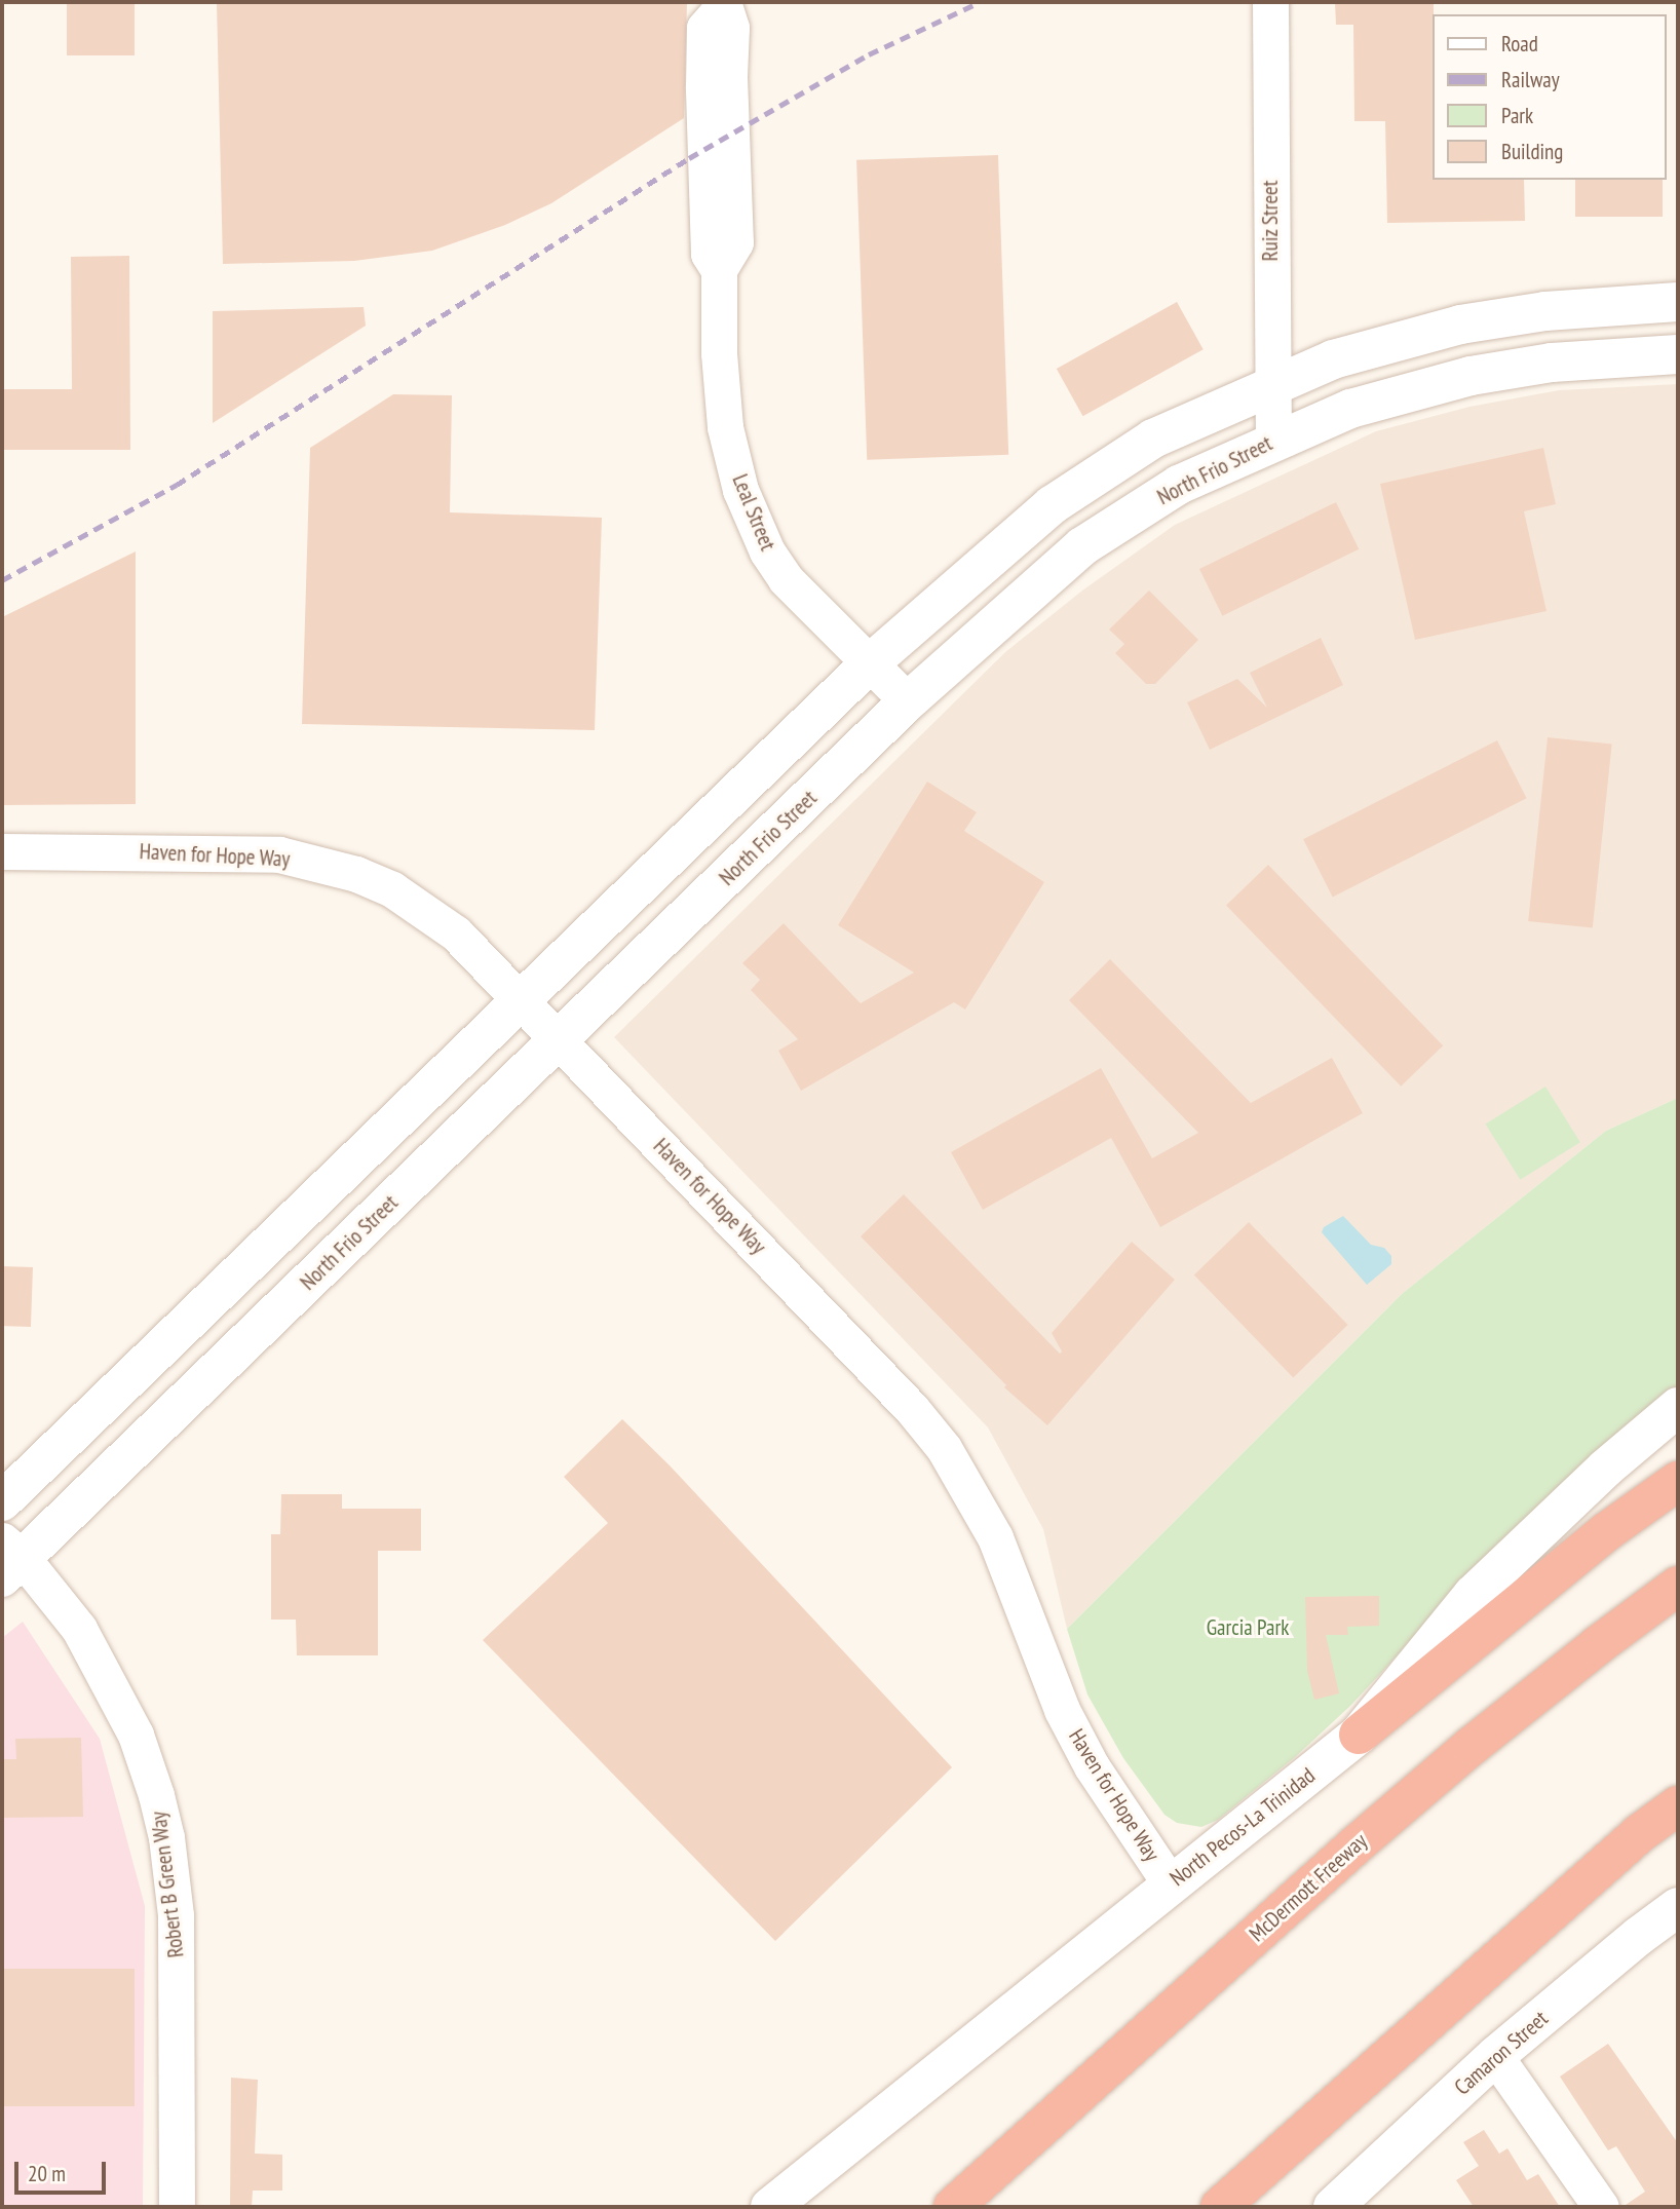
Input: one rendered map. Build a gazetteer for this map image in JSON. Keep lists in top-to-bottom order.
{
  "streets": {
    "highway": ["McDermott Freeway"],
    "main road": ["North Frio Street", "North Pecos-La Trinidad", "Camaron Street"],
    "street": [
      "Ruiz Street",
      "Leal Street",
      "Haven for Hope Way",
      "Robert B Green Way"
    ]
  },
  "crossings": [
    ["Ruiz Street", "North Frio Street"],
    ["North Frio Street", "Leal Street"],
    ["North Frio Street", "Haven for Hope Way"],
    ["North Frio Street", "Robert B Green Way"],
    ["Haven for Hope Way", "North Pecos-La Trinidad"]
  ],
  "parks": ["Garcia Park"],
  "legend": [
    "Road",
    "Railway",
    "Park",
    "Building"
  ],
  "scale_bar": "20 m"
}
